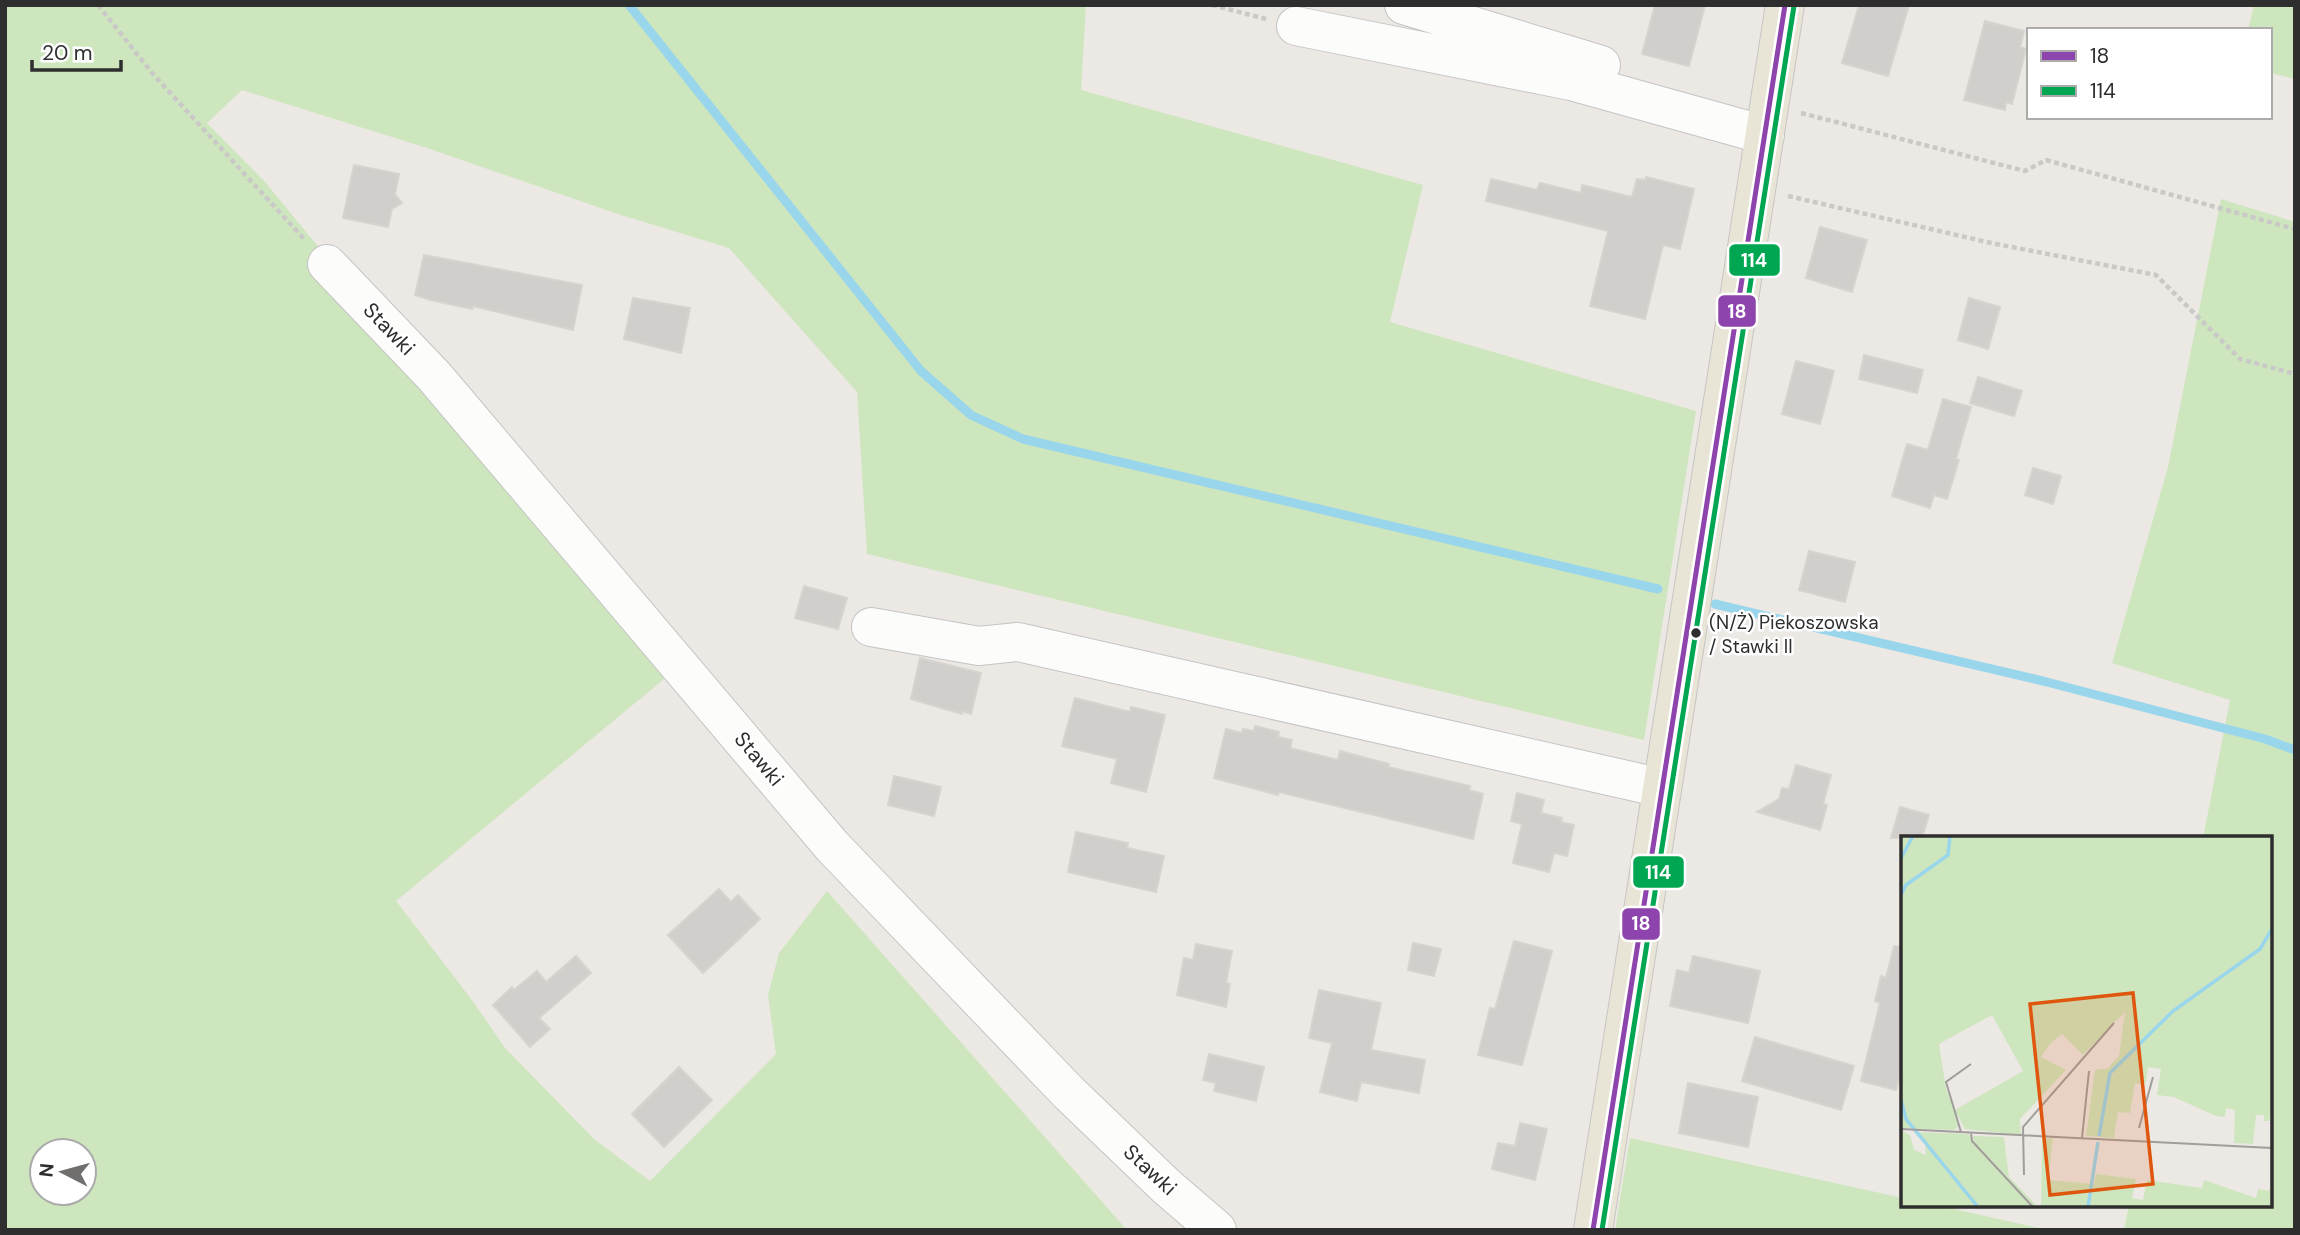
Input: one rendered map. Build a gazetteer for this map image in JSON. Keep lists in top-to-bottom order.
{
  "streets": {
    "street": ["Stawki"]
  },
  "places": ["(N/Ż) Piekoszowska / Stawki II"],
  "lines": ["transit line 18", "transit line 114"],
  "legend": ["18", "114"],
  "scale_bar": "20 m",
  "north": "left"
}
